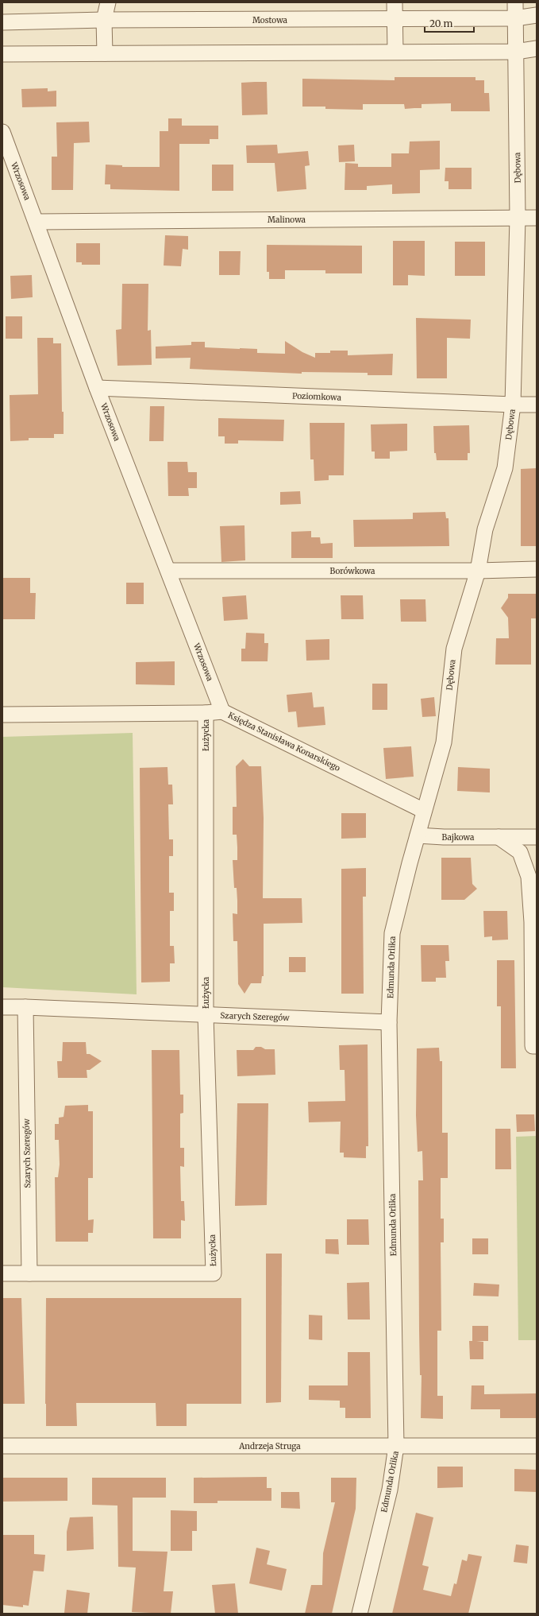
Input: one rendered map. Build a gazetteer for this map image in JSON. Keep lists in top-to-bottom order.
{
  "streets": {
    "street": [
      "Mostowa",
      "Dębowa",
      "Wrzosowa",
      "Malinowa",
      "Poziomkowa",
      "Borówkowa",
      "Łużycka",
      "Księdza Stanisława Konarskiego",
      "Bajkowa",
      "Edmunda Orlika",
      "Szarych Szeregów",
      "Andrzeja Struga"
    ]
  },
  "crossings": [
    ["Mostowa", "Dębowa"],
    ["Dębowa", "Malinowa"],
    ["Dębowa", "Poziomkowa"],
    ["Dębowa", "Borówkowa"],
    ["Dębowa", "Księdza Stanisława Konarskiego"],
    ["Dębowa", "Bajkowa"],
    ["Dębowa", "Edmunda Orlika"],
    ["Wrzosowa", "Malinowa"],
    ["Wrzosowa", "Poziomkowa"],
    ["Wrzosowa", "Borówkowa"],
    ["Wrzosowa", "Księdza Stanisława Konarskiego"],
    ["Łużycka", "Księdza Stanisława Konarskiego"],
    ["Łużycka", "Szarych Szeregów"],
    ["Bajkowa", "Edmunda Orlika"],
    ["Edmunda Orlika", "Szarych Szeregów"],
    ["Edmunda Orlika", "Andrzeja Struga"]
  ],
  "scale_bar": "20 m"
}
